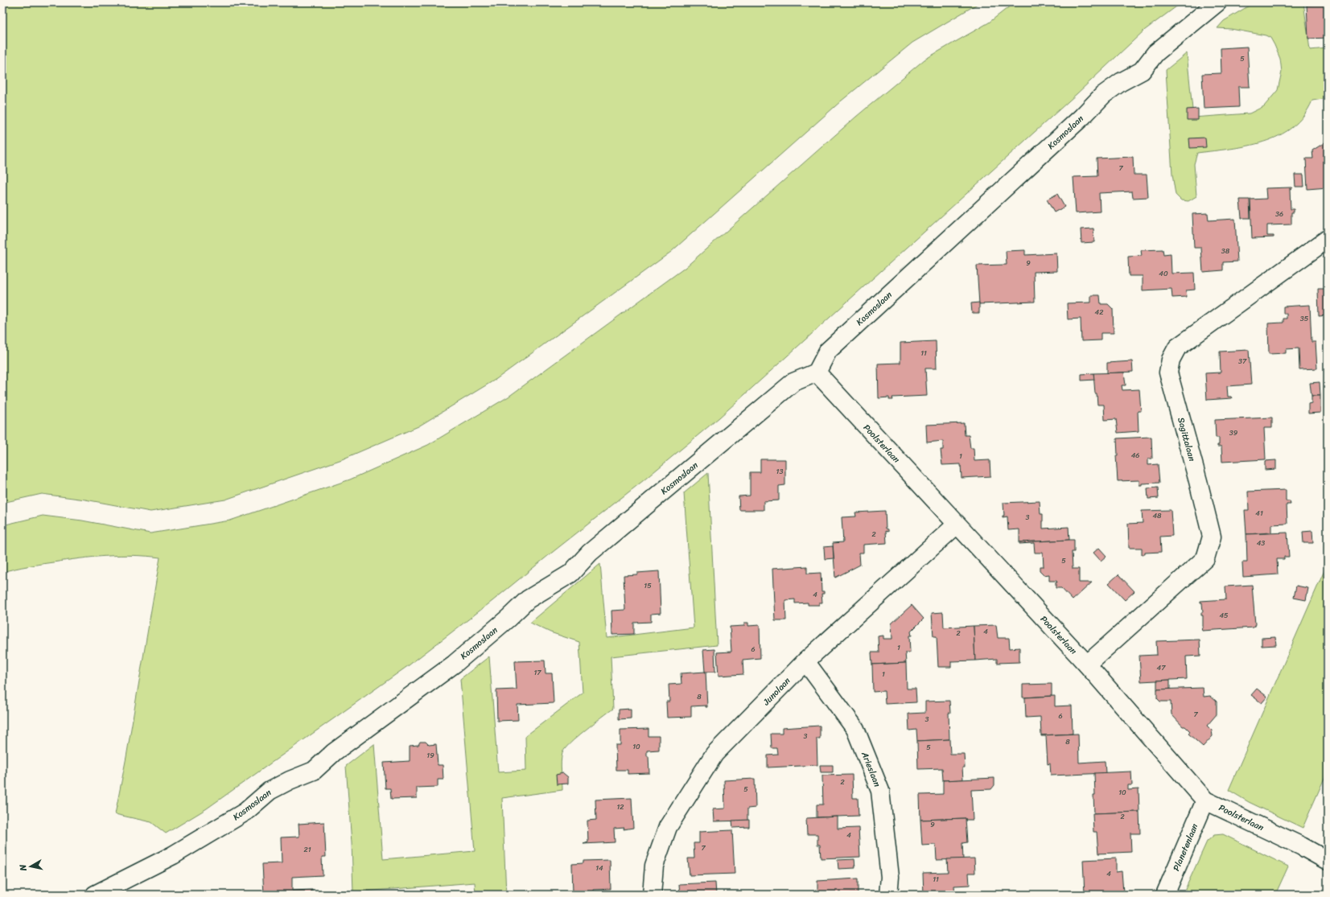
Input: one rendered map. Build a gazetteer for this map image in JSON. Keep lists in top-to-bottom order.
{
  "streets": {
    "street": [
      "Kosmoslaan",
      "Sagittalaan",
      "Poolsterlaan",
      "Junolaan",
      "Arieslaan",
      "Planetenlaan"
    ]
  },
  "crossings": [
    ["Kosmoslaan", "Poolsterlaan"],
    ["Sagittalaan", "Poolsterlaan"],
    ["Poolsterlaan", "Junolaan"],
    ["Poolsterlaan", "Planetenlaan"],
    ["Junolaan", "Arieslaan"]
  ],
  "house_numbers": [
    "5",
    "7",
    "36",
    "38",
    "9",
    "40",
    "42",
    "35",
    "11",
    "37",
    "39",
    "46",
    "1",
    "13",
    "41",
    "48",
    "3",
    "2",
    "43",
    "5",
    "15",
    "4",
    "45",
    "4",
    "2",
    "1",
    "6",
    "47",
    "17",
    "1",
    "8",
    "7",
    "6",
    "3",
    "3",
    "8",
    "10",
    "5",
    "19",
    "2",
    "5",
    "10",
    "12",
    "2",
    "9",
    "4",
    "7",
    "21",
    "14",
    "4",
    "11"
  ],
  "north": "left"
}
